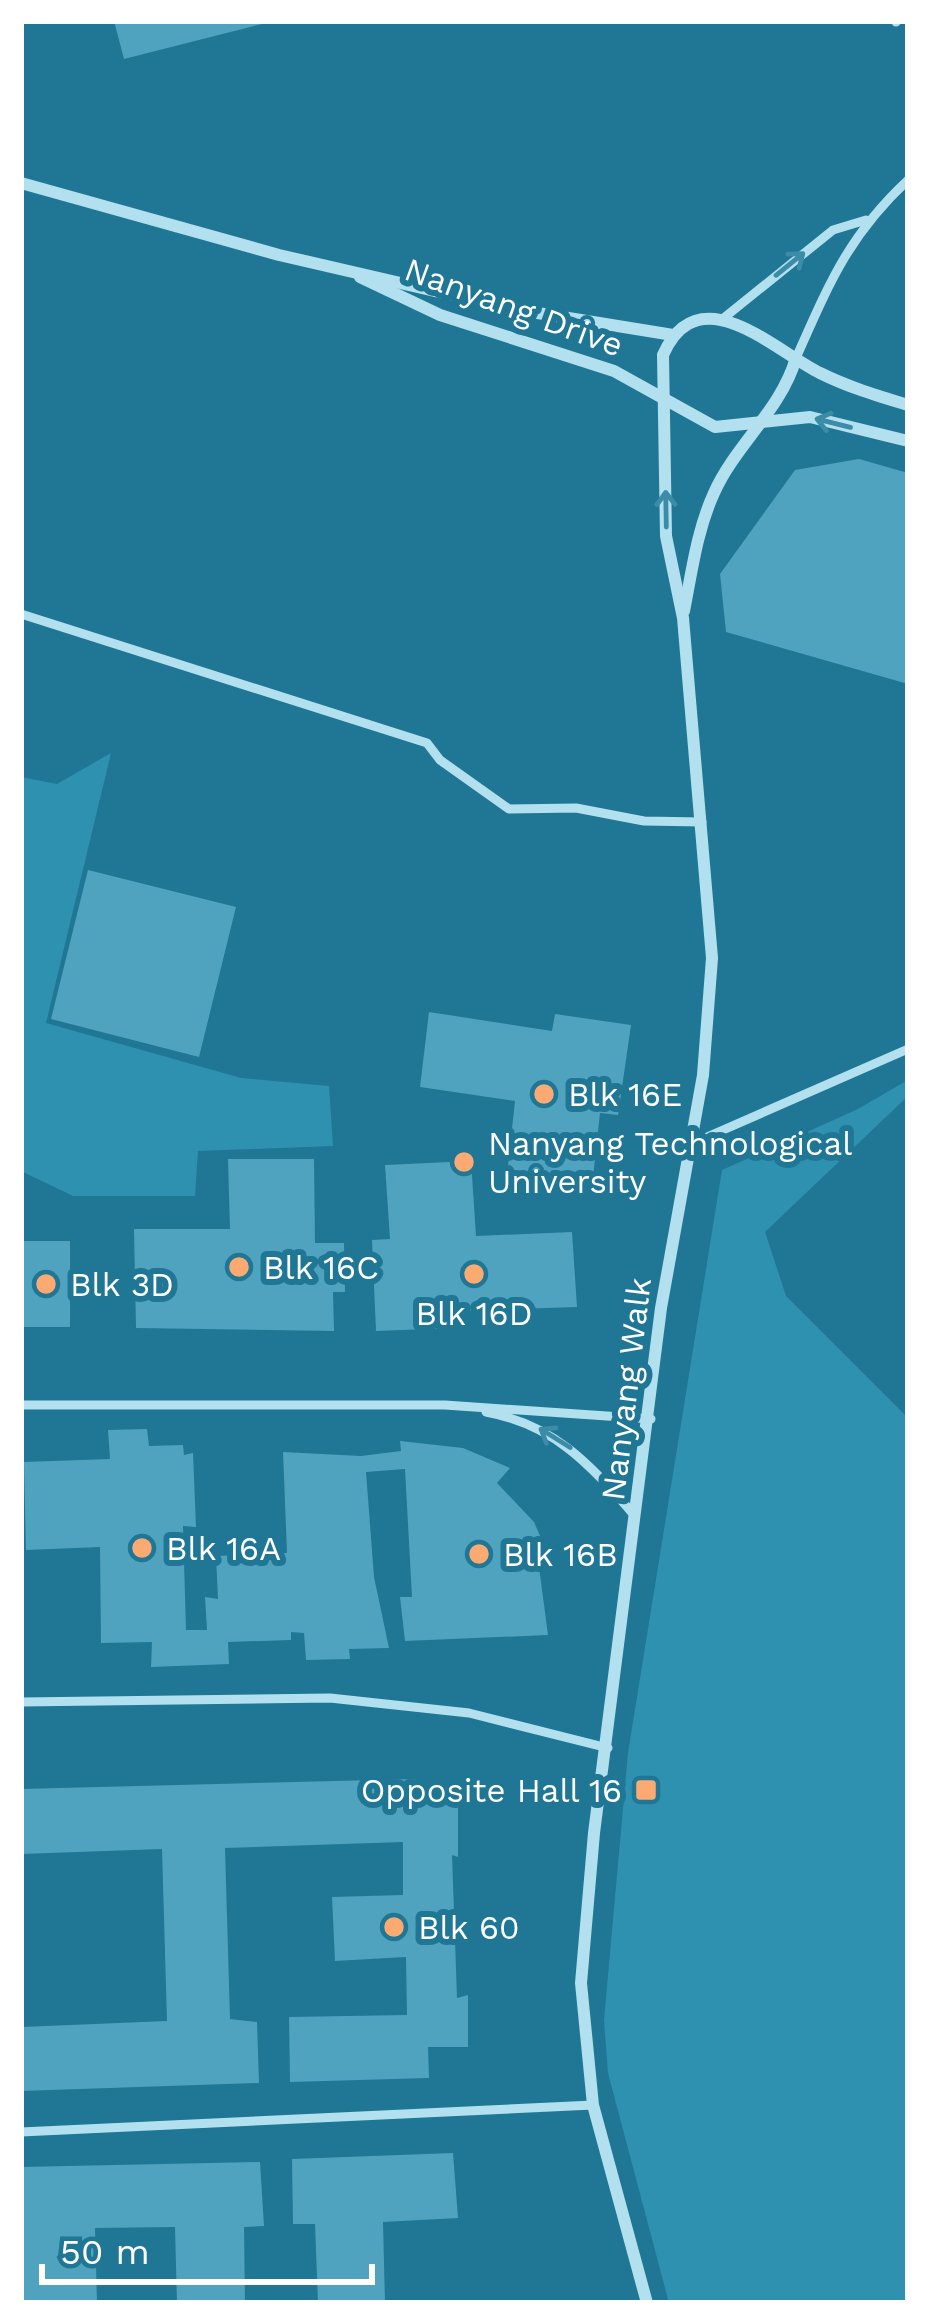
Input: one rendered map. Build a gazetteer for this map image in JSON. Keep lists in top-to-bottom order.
{
  "streets": {
    "street": ["Nanyang Drive", "Nanyang Walk"]
  },
  "crossings": [
    ["Nanyang Drive", "Nanyang Walk"]
  ],
  "places": {
    "other": [
      "Blk 16E",
      "Nanyang Technological University",
      "Blk 16C",
      "Blk 16D",
      "Blk 3D",
      "Blk 16A",
      "Blk 16B",
      "Blk 60"
    ],
    "transit": ["Opposite Hall 16"]
  },
  "scale_bar": "50 m"
}
